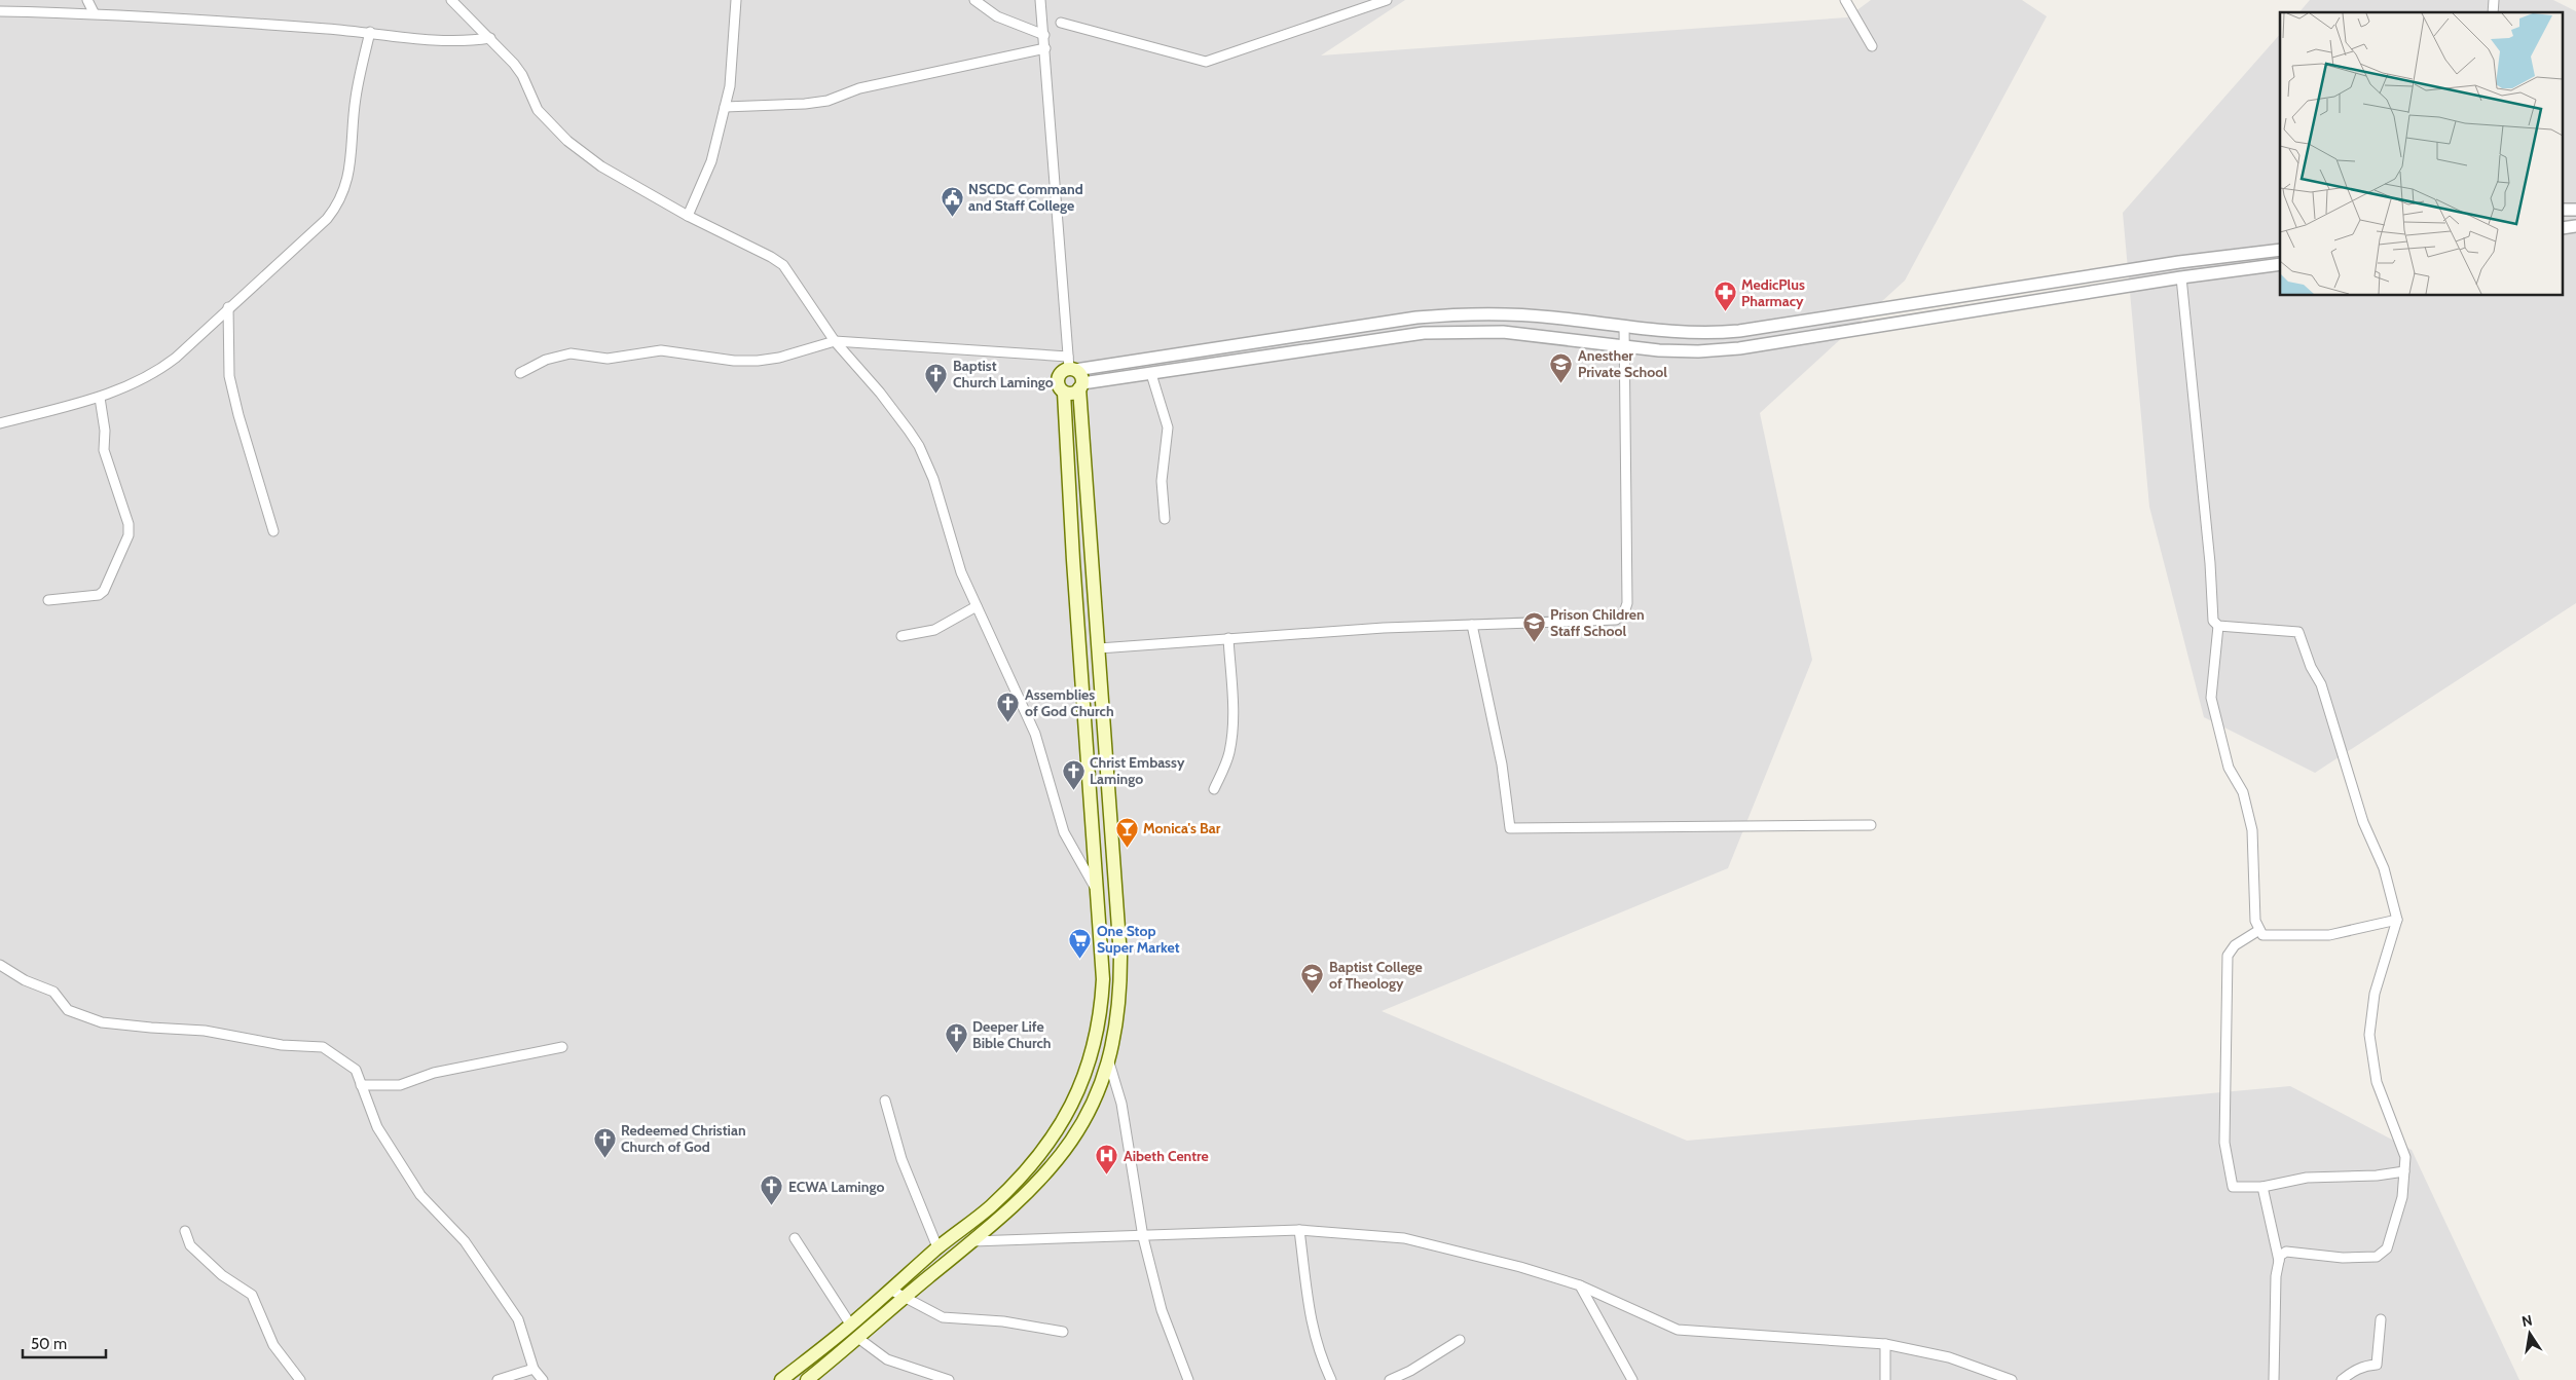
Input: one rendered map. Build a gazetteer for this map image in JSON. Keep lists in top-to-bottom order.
{
  "places": {
    "public building": ["NSCDC Command and Staff College"],
    "pharmacy": ["MedicPlus Pharmacy"],
    "school or university": ["Anesther Private School", "Prison Children Staff School", "Baptist College of Theology"],
    "church": [
      "Baptist Church Lamingo",
      "Assemblies of God Church",
      "Christ Embassy Lamingo",
      "Deeper Life Bible Church",
      "Redeemed Christian Church of God",
      "ECWA Lamingo"
    ],
    "bar": ["Monica's Bar"],
    "supermarket": ["One Stop Super Market"],
    "hospital": ["Aibeth Centre"]
  },
  "scale_bar": "50 m",
  "north": "top"
}
